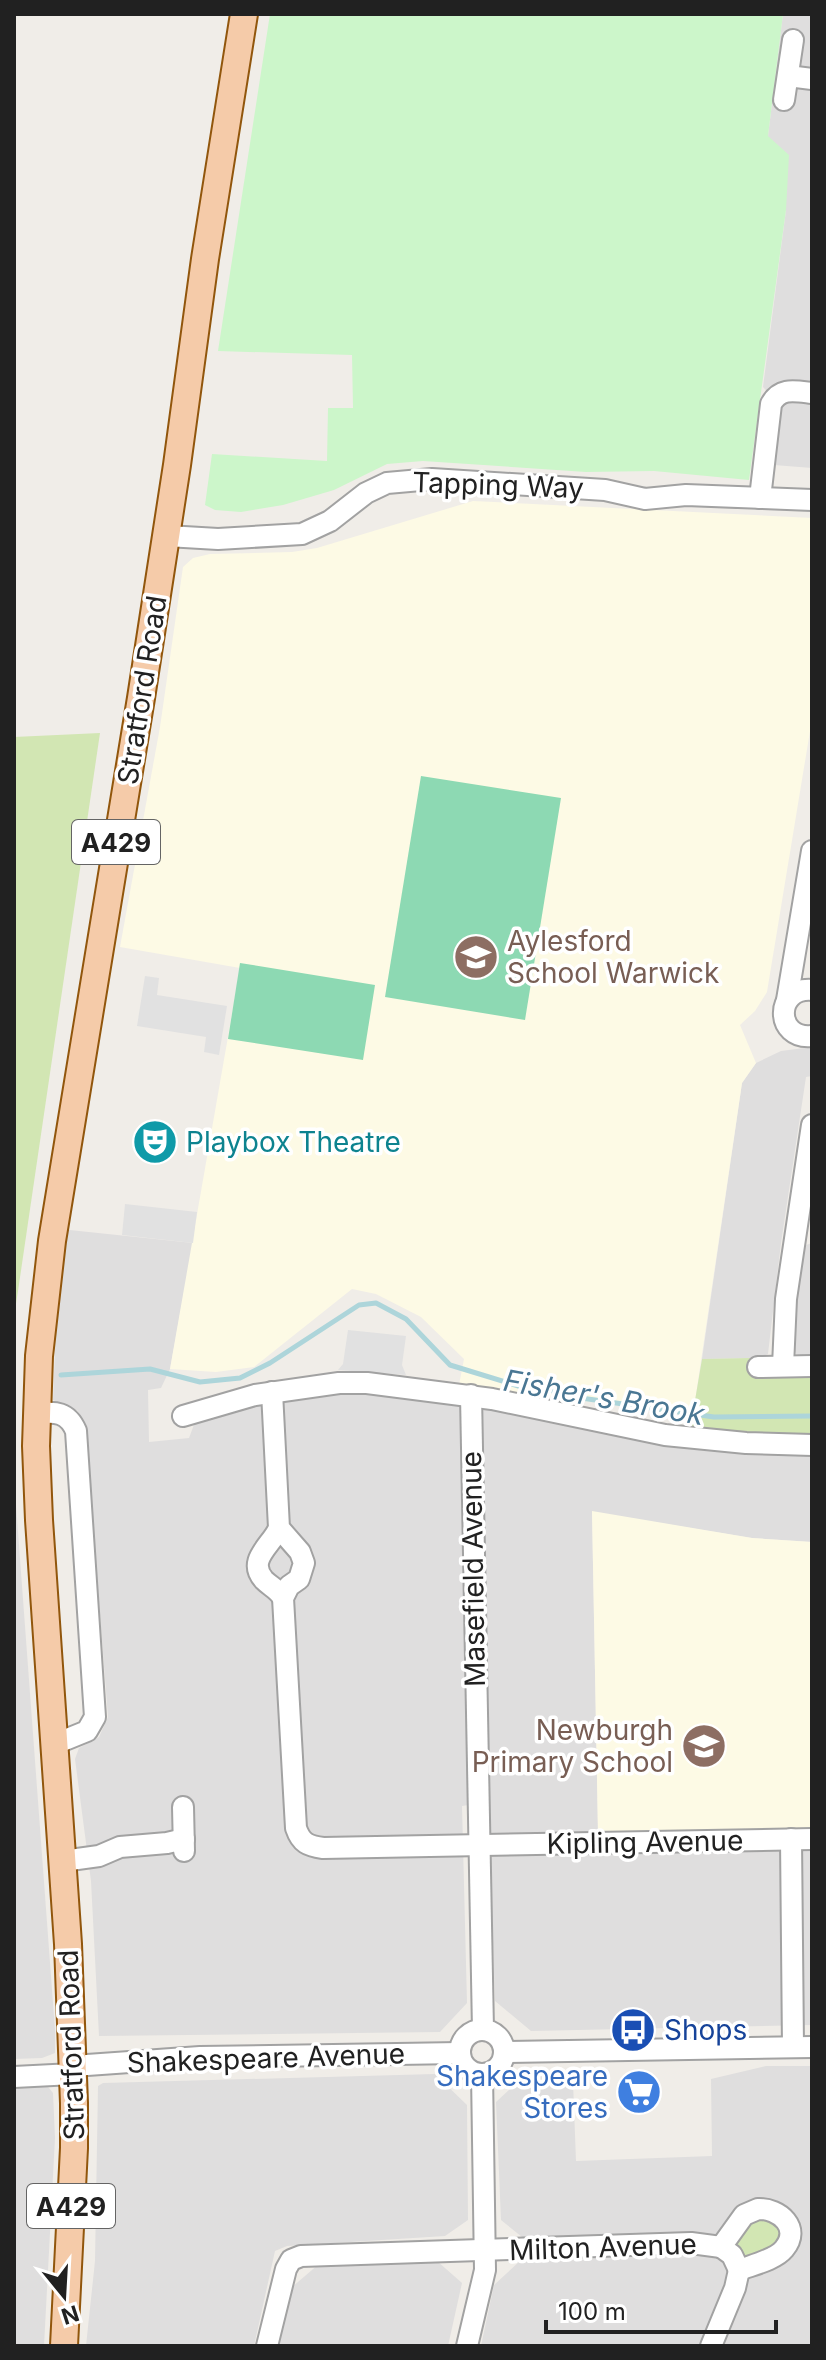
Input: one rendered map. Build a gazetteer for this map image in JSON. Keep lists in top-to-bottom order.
{
  "streets": {
    "main road": ["Stratford Road", "A429"],
    "street": [
      "Tapping Way",
      "Masefield Avenue",
      "Kipling Avenue",
      "Shakespeare Avenue",
      "Milton Avenue"
    ]
  },
  "crossings": [
    ["Tapping Way", "Stratford Road"],
    ["Stratford Road", "Shakespeare Avenue"],
    ["Masefield Avenue", "Kipling Avenue"],
    ["Masefield Avenue", "Shakespeare Avenue"]
  ],
  "water": ["Fisher's Brook"],
  "places": {
    "school or university": ["Aylesford School Warwick", "Newburgh Primary School"],
    "theatre": ["Playbox Theatre"],
    "bus stop": ["Shops"],
    "supermarket": ["Shakespeare Stores"]
  },
  "scale_bar": "100 m",
  "north": "bottom"
}
